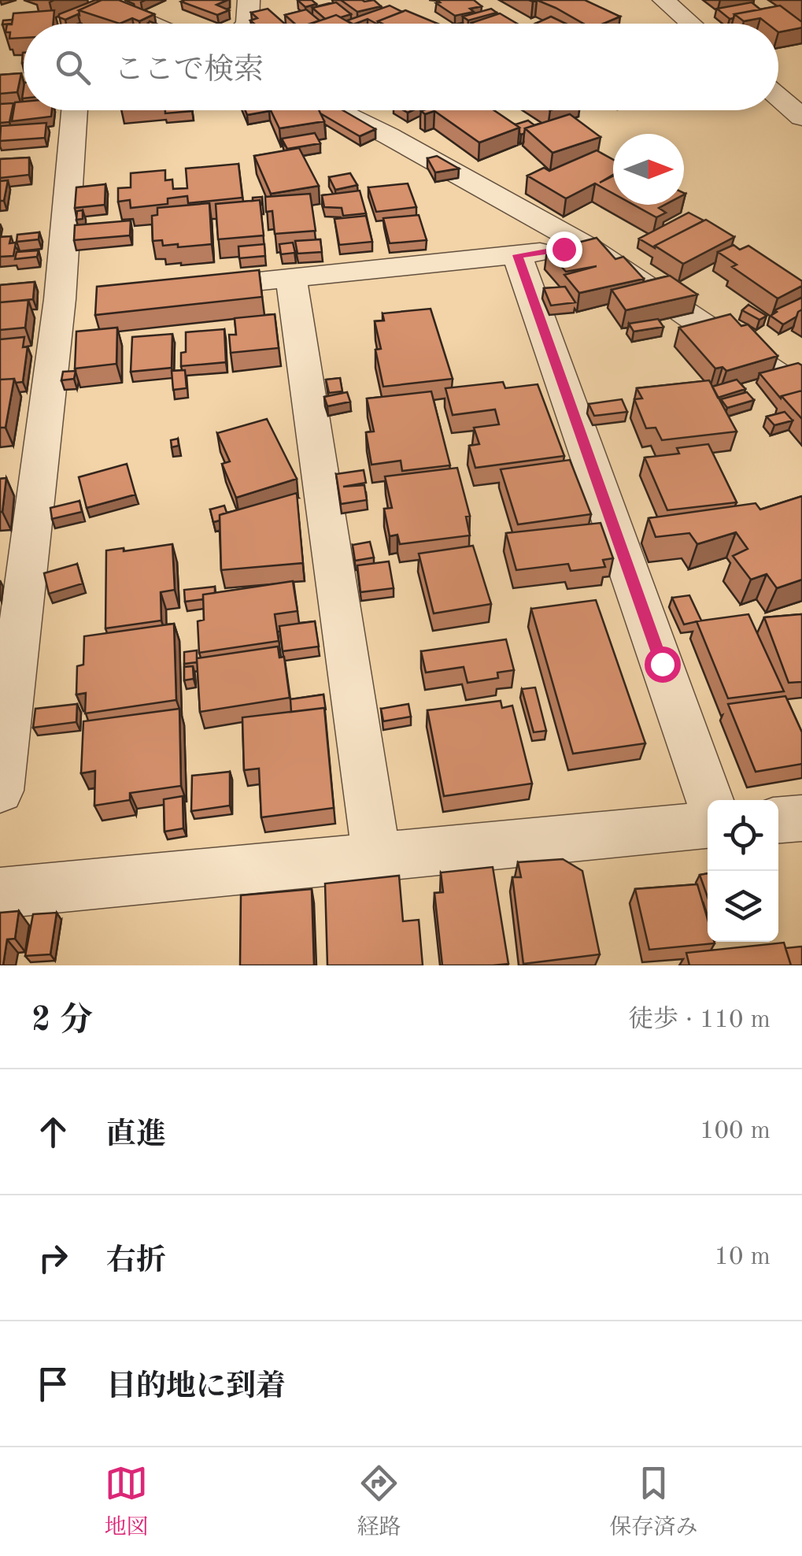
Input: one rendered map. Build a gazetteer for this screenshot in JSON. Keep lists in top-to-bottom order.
{
  "north": "right",
  "page": {
    "search": "ここで検索",
    "heading": ["2 分", "徒歩 · 110 m"],
    "list": [
      ["直進", "100 m"],
      ["右折", "10 m"],
      "目的地に到着"
    ],
    "nav": ["地図", "経路", "保存済み"]
  }
}
